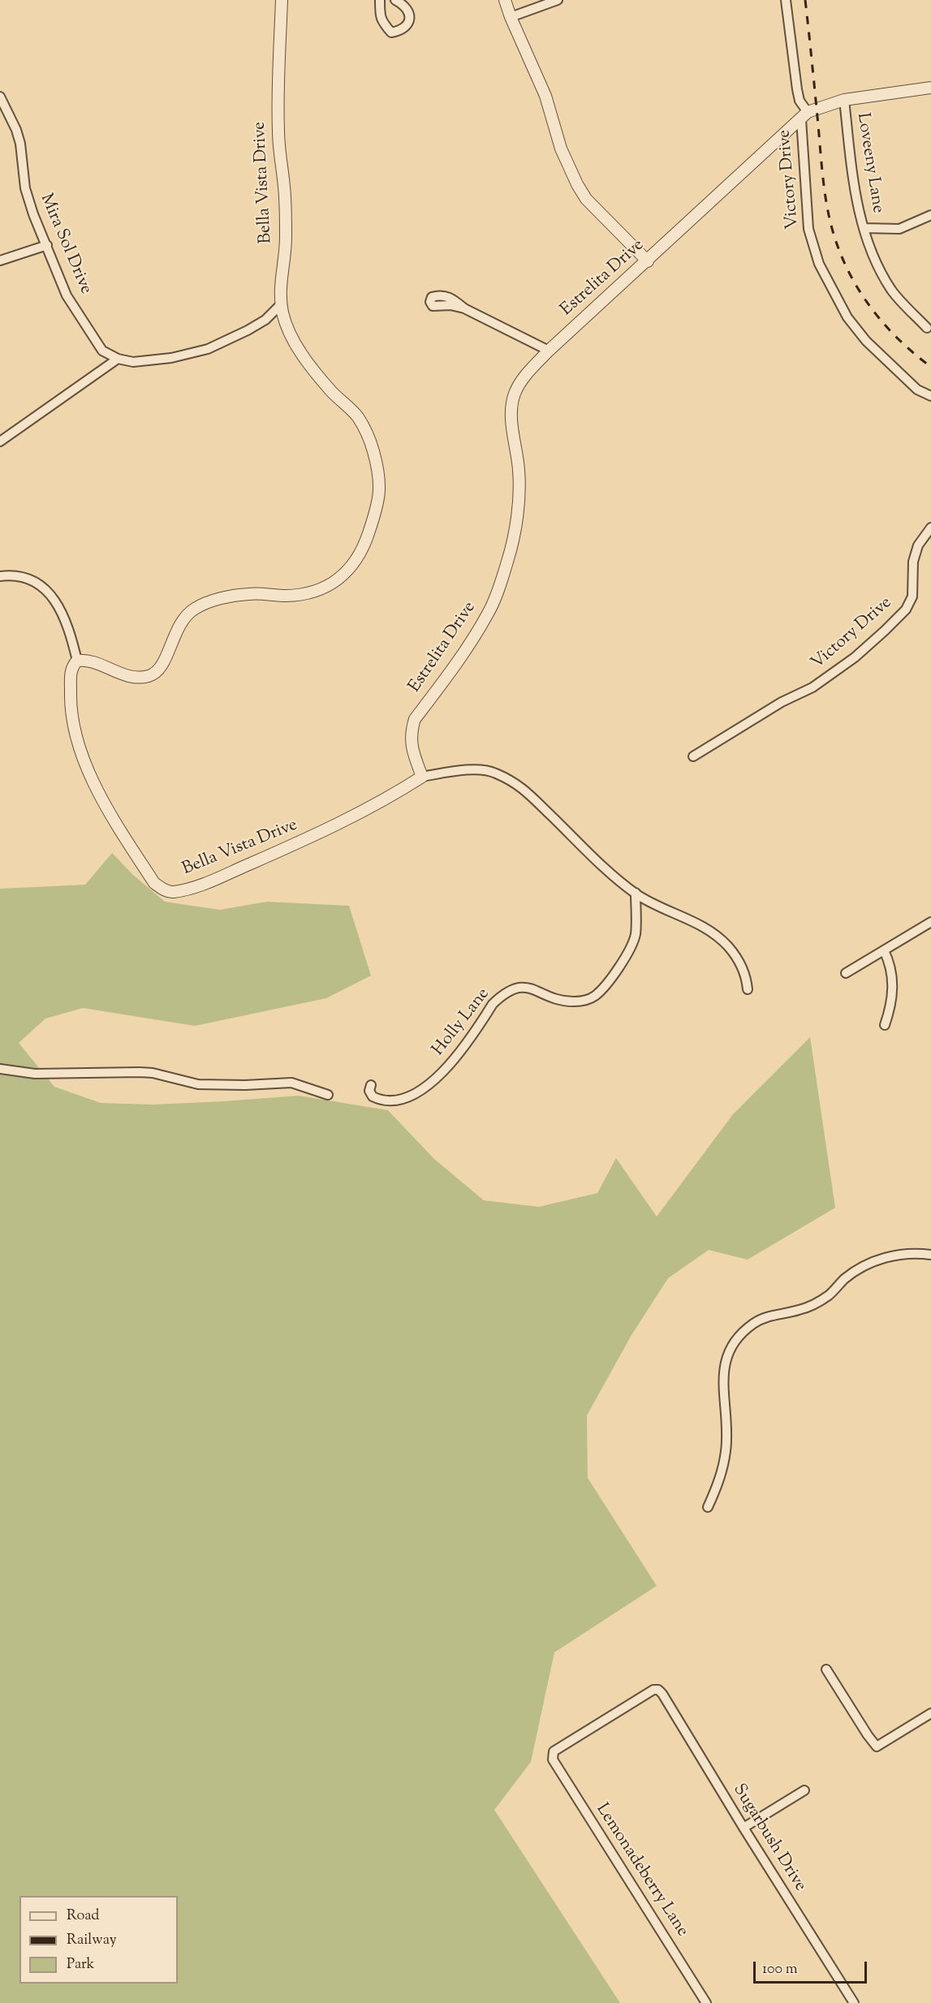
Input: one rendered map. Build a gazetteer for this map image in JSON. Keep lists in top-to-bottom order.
{
  "streets": {
    "street": [
      "Loveeny Lane",
      "Victory Drive",
      "Bella Vista Drive",
      "Mira Sol Drive",
      "Estrelita Drive",
      "Holly Lane",
      "Sugarbush Drive",
      "Lemonadeberry Lane"
    ]
  },
  "crossings": [
    ["Loveeny Lane", "Estrelita Drive"],
    ["Victory Drive", "Estrelita Drive"],
    ["Bella Vista Drive", "Estrelita Drive"],
    ["Sugarbush Drive", "Lemonadeberry Lane"]
  ],
  "legend": ["Road", "Railway", "Park"],
  "scale_bar": "100 m"
}
